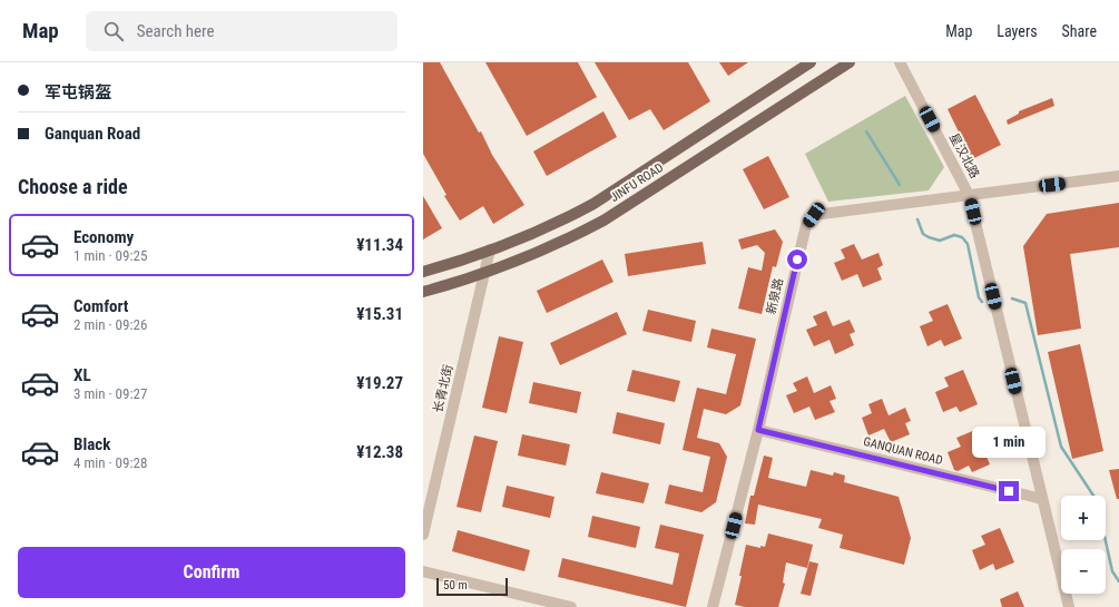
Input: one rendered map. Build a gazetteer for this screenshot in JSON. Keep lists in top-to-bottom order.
{
  "streets": {
    "main road": ["JINFU ROAD"],
    "street": [
      "星汉北路",
      "新泉路",
      "长青北街",
      "GANQUAN ROAD"
    ]
  },
  "crossings": [
    ["星汉北路", "新泉路"],
    ["星汉北路", "GANQUAN ROAD"],
    ["JINFU ROAD", "长青北街"],
    ["新泉路", "GANQUAN ROAD"]
  ],
  "scale_bar": "50 m",
  "page": {
    "header": "Map",
    "search": "Search here",
    "nav": ["Map", "Layers", "Share"],
    "banner": ["军屯锅盔", "Ganquan Road"],
    "heading": "Choose a ride",
    "list": [
      {
        "name": "Economy",
        "note": "1 min · 09:25",
        "value": "¥11.34"
      },
      {
        "name": "Comfort",
        "note": "2 min · 09:26",
        "value": "¥15.31"
      },
      {
        "name": "XL",
        "note": "3 min · 09:27",
        "value": "¥19.27"
      },
      {
        "name": "Black",
        "note": "4 min · 09:28",
        "value": "¥12.38"
      }
    ],
    "bubble": "1 min",
    "map_buttons": ["+", "−"],
    "buttons": "Confirm",
    "scale": "50 m"
  }
}
